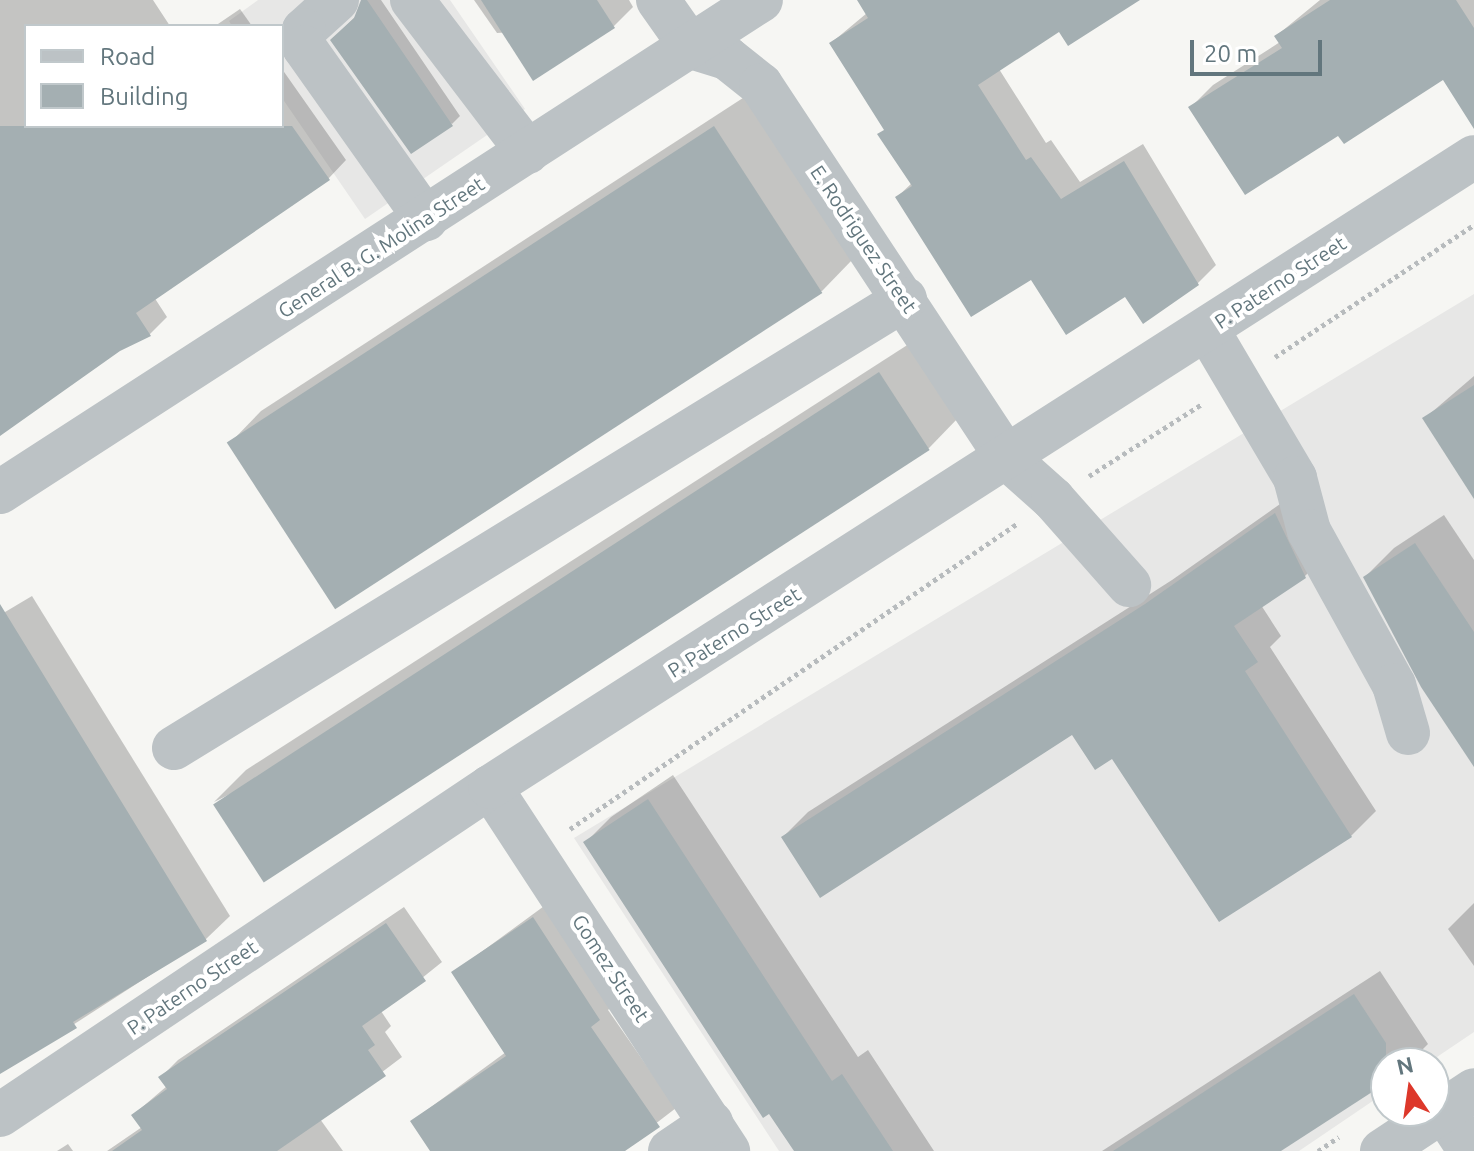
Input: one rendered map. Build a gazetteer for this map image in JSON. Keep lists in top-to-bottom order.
{
  "streets": {
    "street": [
      "E. Rodriguez Street",
      "General B. G. Molina Street",
      "P. Paterno Street",
      "Gomez Street"
    ]
  },
  "crossings": [
    ["E. Rodriguez Street", "General B. G. Molina Street"],
    ["E. Rodriguez Street", "P. Paterno Street"],
    ["P. Paterno Street", "Gomez Street"]
  ],
  "legend": ["Road", "Building"],
  "scale_bar": "20 m",
  "north": "top"
}
